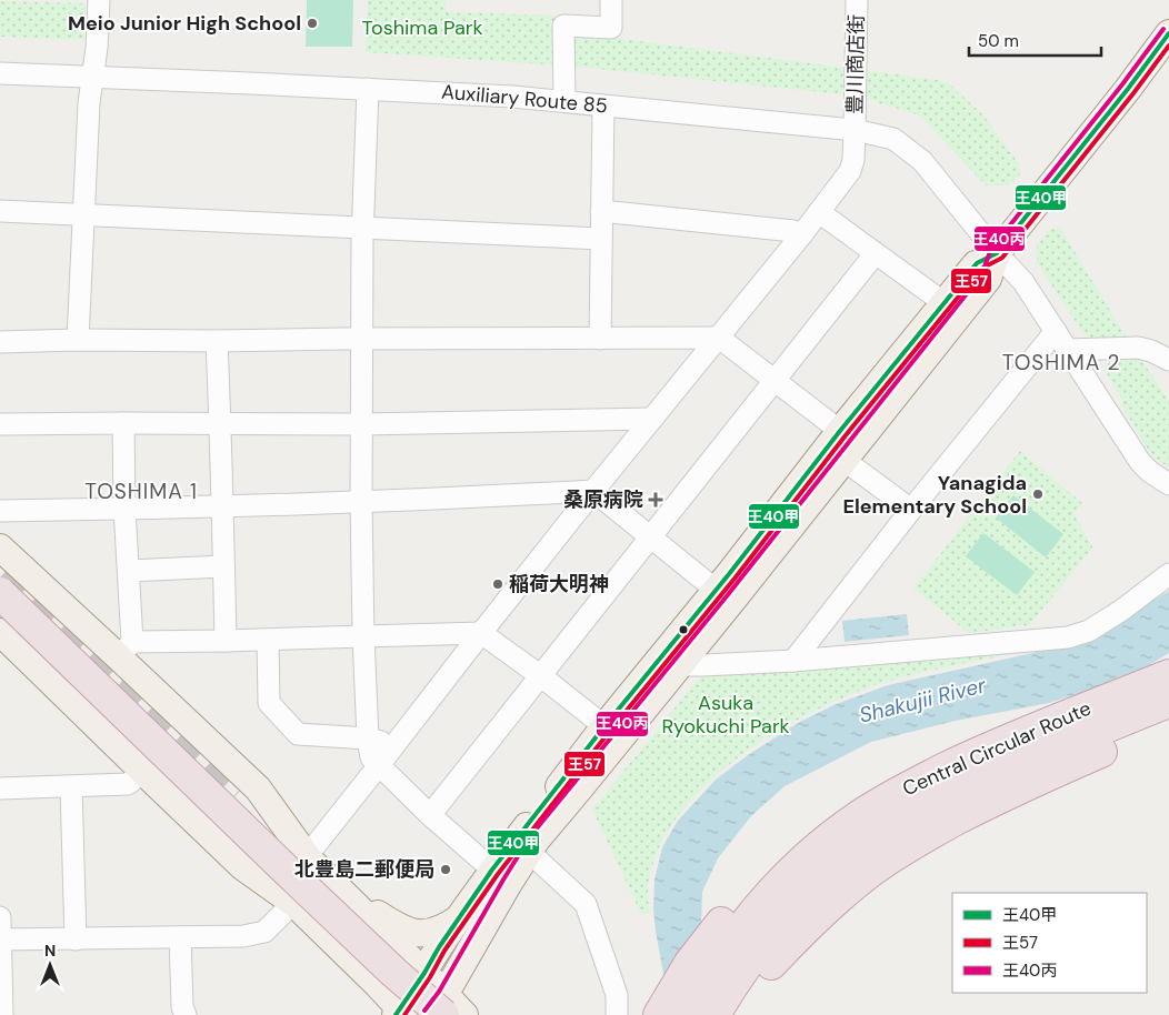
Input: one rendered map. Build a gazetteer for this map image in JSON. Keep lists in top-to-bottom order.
{
  "streets": {
    "highway": ["Central Circular Route"],
    "street": ["豊川商店街", "Auxiliary Route 85"]
  },
  "crossings": [
    ["豊川商店街", "Auxiliary Route 85"]
  ],
  "districts": ["TOSHIMA 2", "TOSHIMA 1"],
  "water": ["Shakujii River"],
  "parks": ["Toshima Park", "Asuka Ryokuchi Park"],
  "places": {
    "other": [
      "Meio Junior High School",
      "Yanagida Elementary School",
      "稲荷大明神",
      "北豊島二郵便局"
    ],
    "health": ["桑原病院"]
  },
  "lines": ["transit line 王40丙", "transit line 王40甲", "transit line 王57"],
  "legend": ["王40甲", "王57", "王40丙"],
  "scale_bar": "50 m",
  "north": "top"
}
